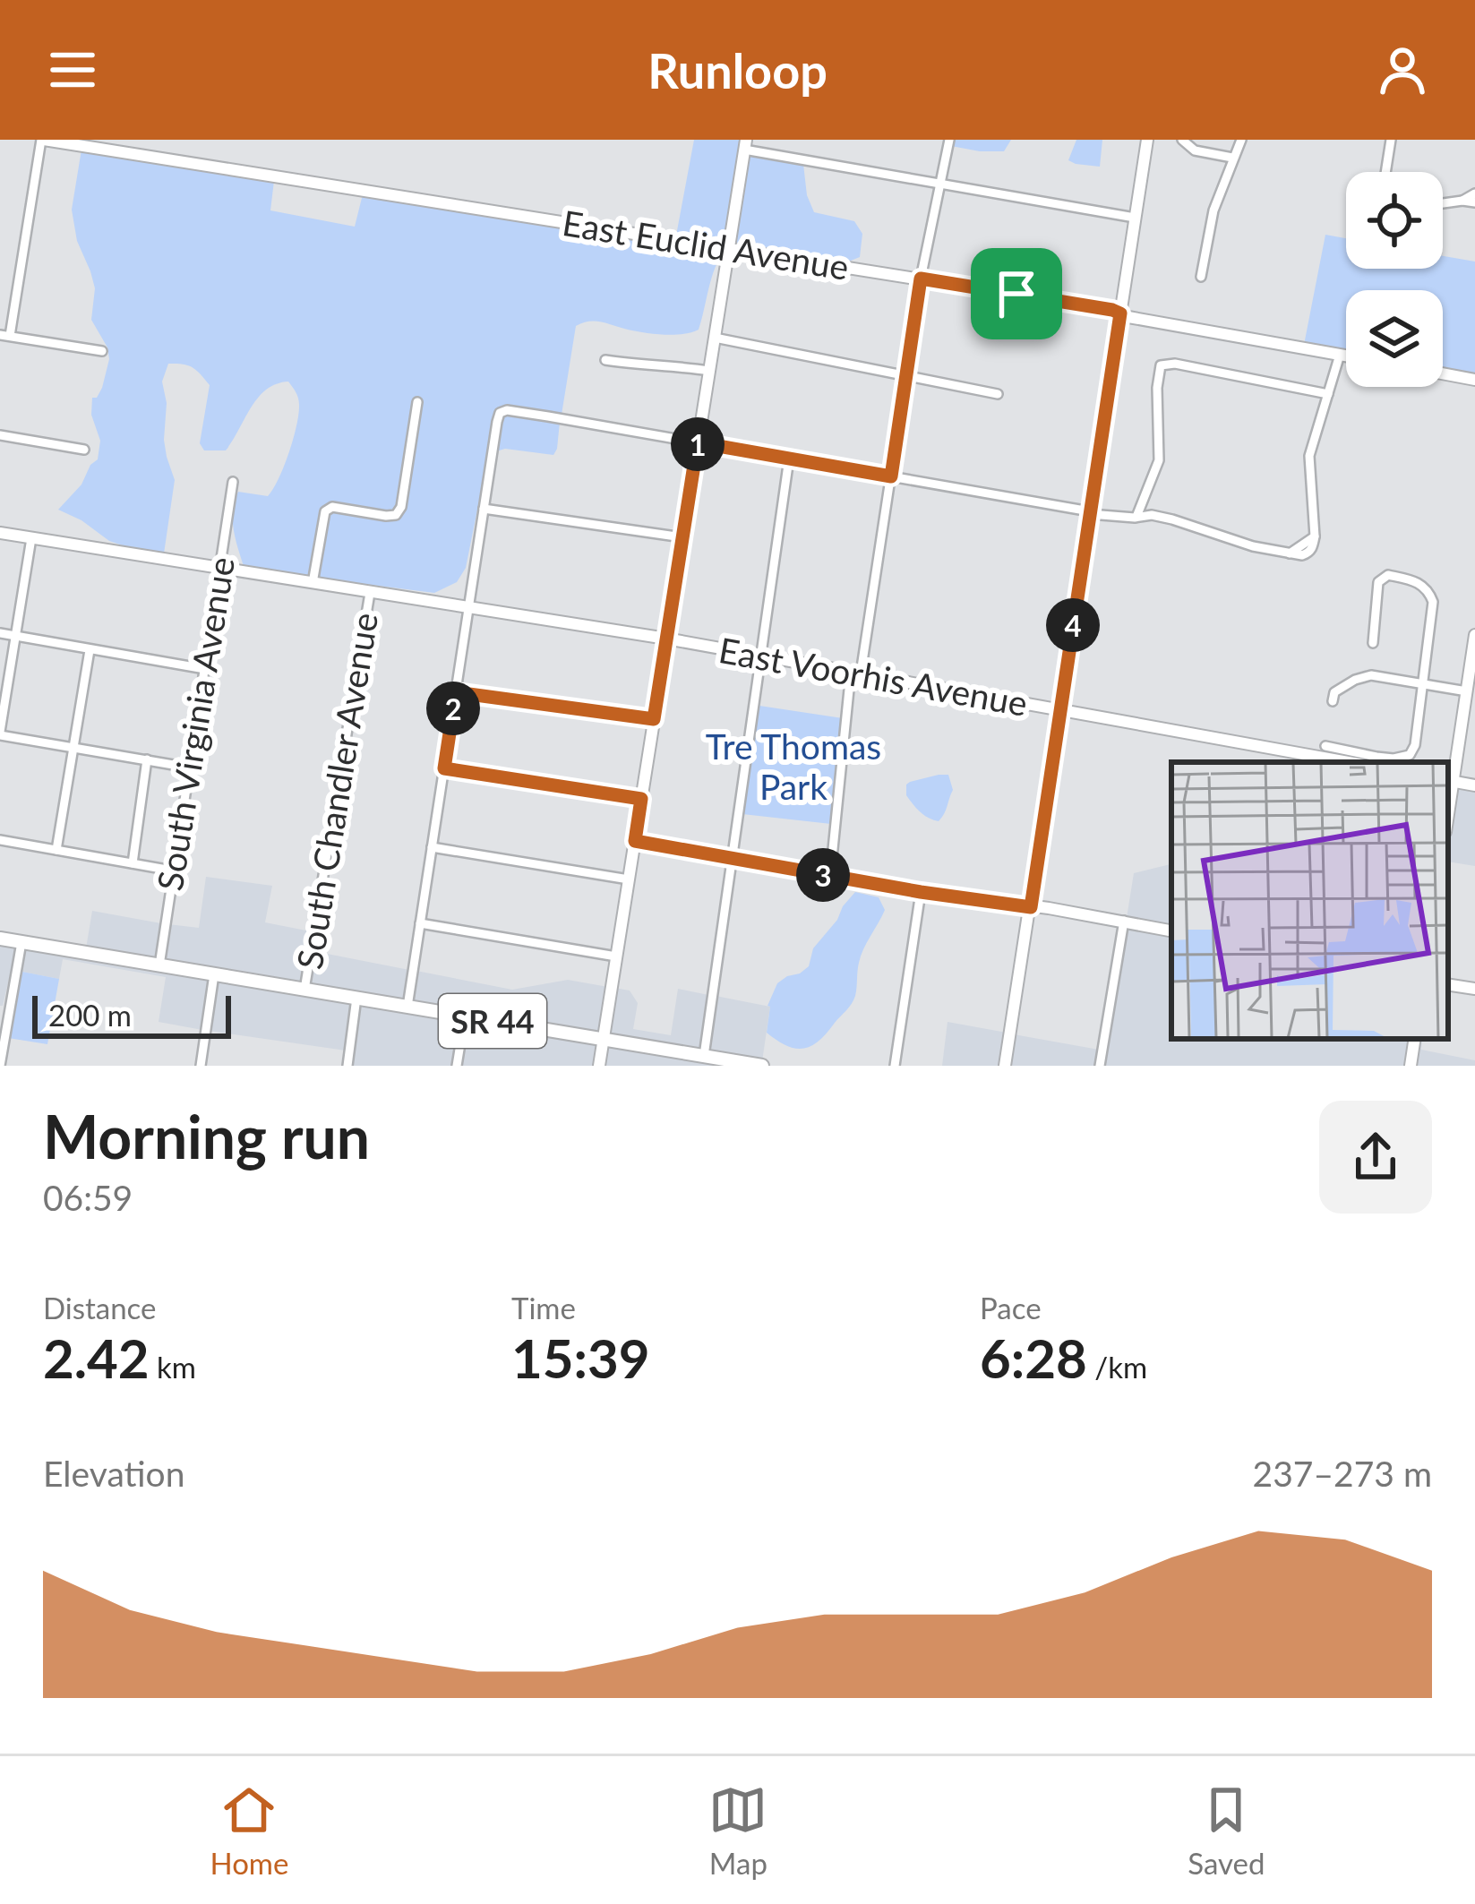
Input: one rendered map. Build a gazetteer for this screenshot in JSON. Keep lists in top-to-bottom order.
{
  "streets": {
    "main road": ["SR 44"],
    "street": [
      "East Euclid Avenue",
      "East Voorhis Avenue",
      "South Virginia Avenue",
      "South Chandler Avenue"
    ]
  },
  "crossings": [
    ["East Voorhis Avenue", "South Virginia Avenue"],
    ["East Voorhis Avenue", "South Chandler Avenue"],
    ["South Virginia Avenue", "SR 44"],
    ["South Chandler Avenue", "SR 44"]
  ],
  "parks": ["Tre Thomas Park"],
  "scale_bar": "200 m",
  "page": {
    "header": "Runloop",
    "pins": [
      "1",
      "4",
      "2",
      "3"
    ],
    "scale": "200 m",
    "heading": ["Morning run", "06:59"],
    "stats": [
      ["Distance", "2.42 km"],
      ["Time", "15:39"],
      ["Pace", "6:28 /km"]
    ],
    "chart": ["Elevation", "237–273 m"],
    "tabs": ["Home", "Map", "Saved"]
  }
}
